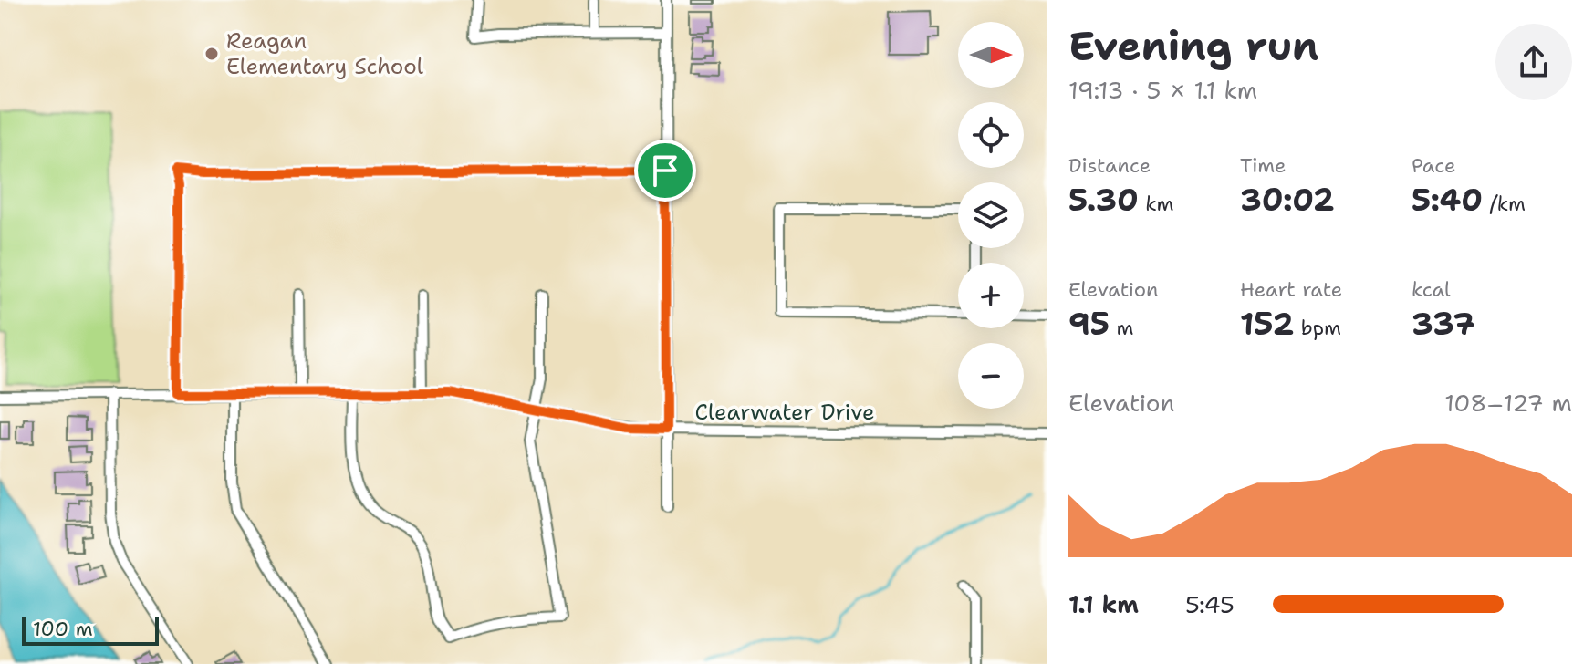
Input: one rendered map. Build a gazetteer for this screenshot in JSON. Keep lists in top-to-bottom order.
{
  "streets": {
    "street": ["Clearwater Drive"]
  },
  "places": ["Reagan Elementary School"],
  "scale_bar": "100 m",
  "north": "right",
  "page": {
    "heading": ["Evening run", "19:13 · 5 × 1.1 km"],
    "map_buttons": ["+", "−"],
    "stats": [
      ["Distance", "5.30 km"],
      ["Time", "30:02"],
      ["Pace", "5:40 /km"],
      ["Elevation", "95 m"],
      ["Heart rate", "152 bpm"],
      ["kcal", "337"]
    ],
    "chart": ["Elevation", "108–127 m"],
    "list": [
      {
        "name": "1.1 km",
        "note": "5:45"
      }
    ],
    "scale": "100 m"
  }
}
